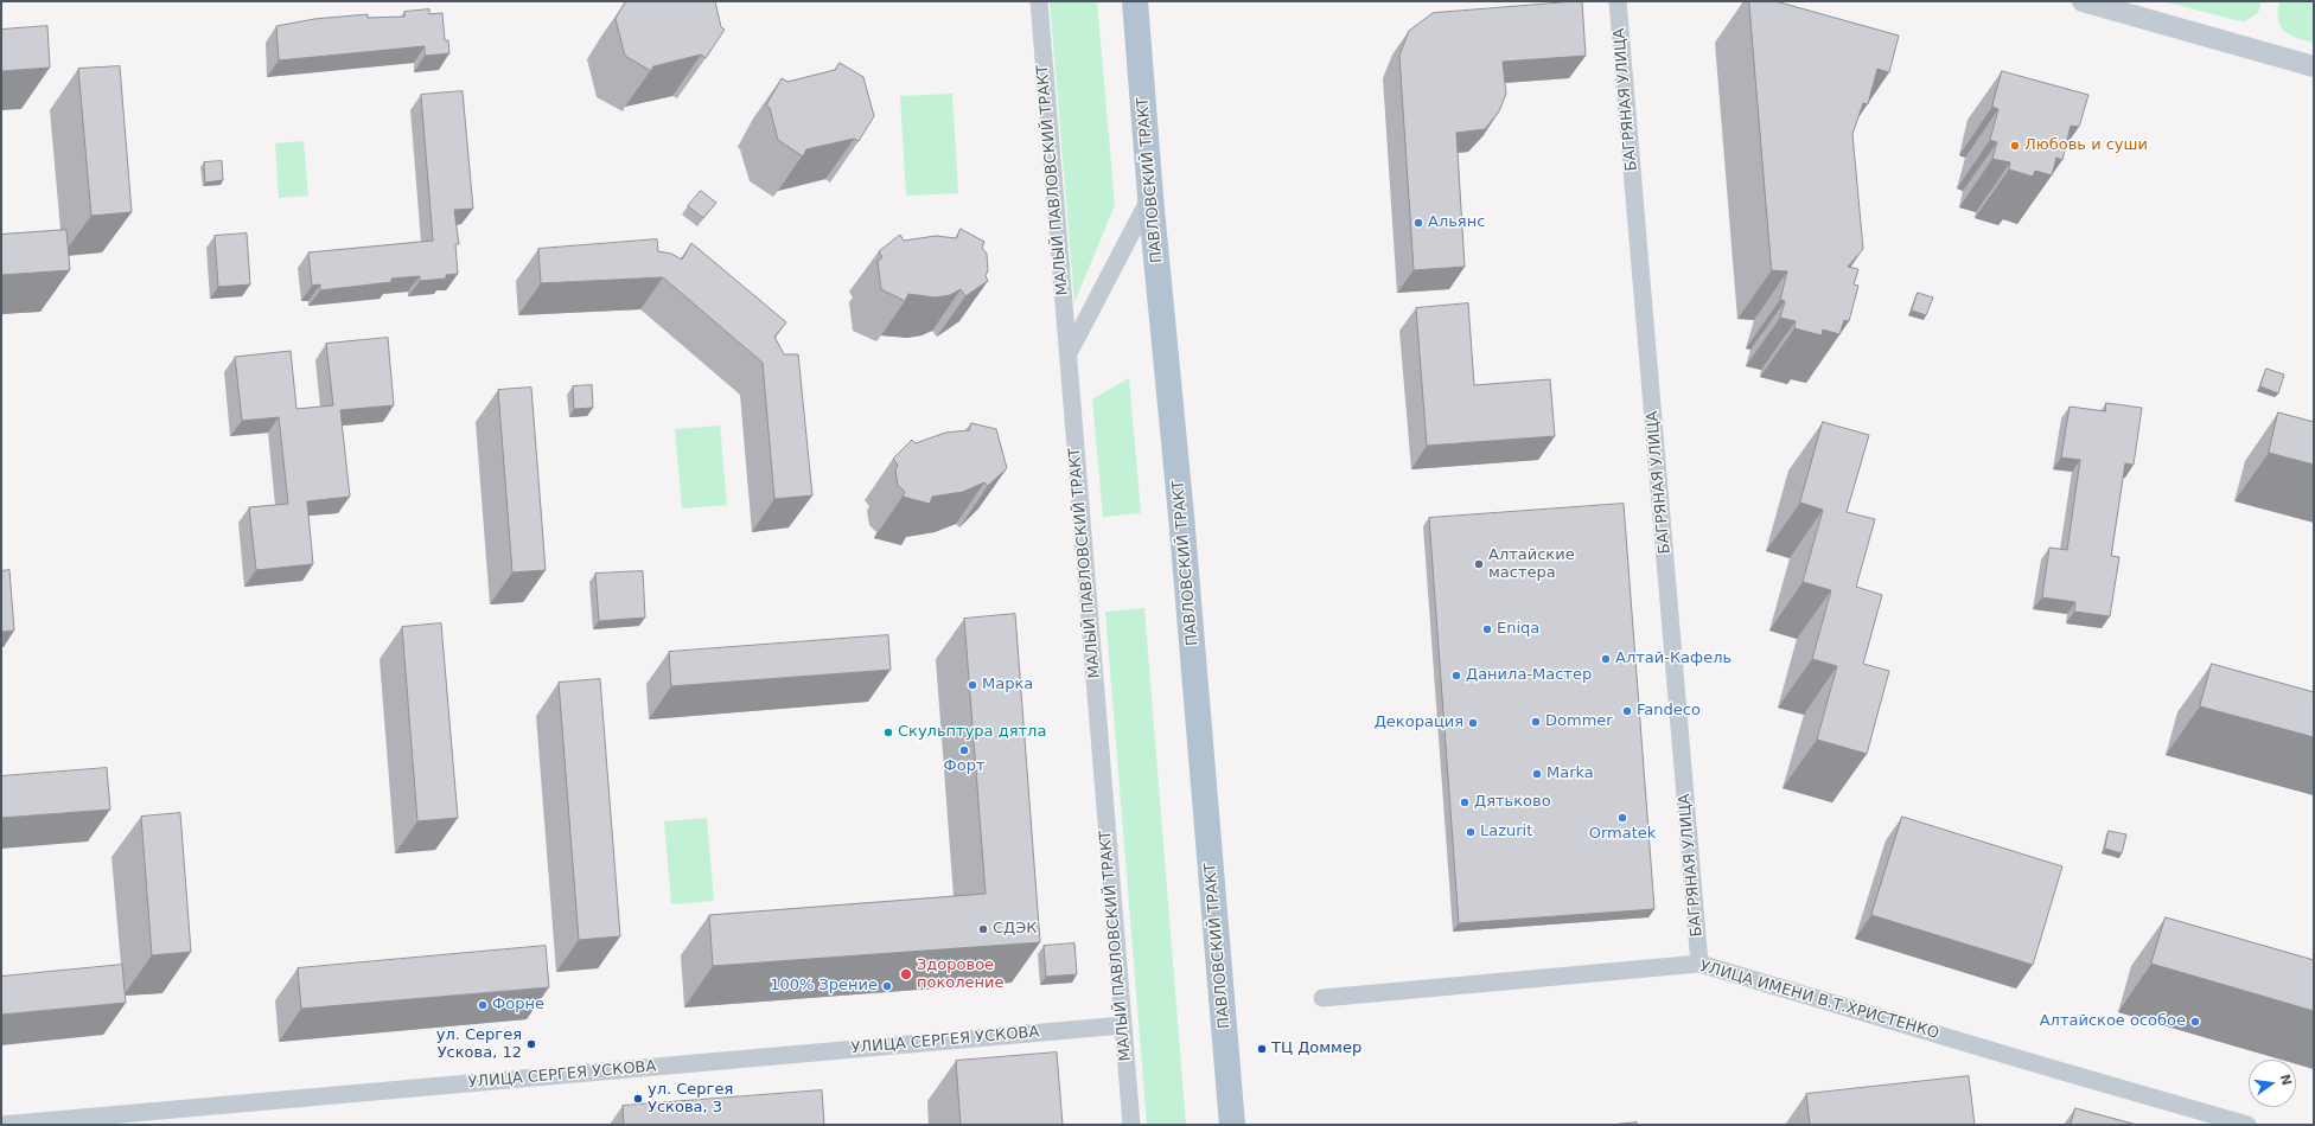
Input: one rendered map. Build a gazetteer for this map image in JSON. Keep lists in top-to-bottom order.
{
  "streets": {
    "main road": ["ПАВЛОВСКИЙ ТРАКТ"],
    "street": [
      "БАГРЯНАЯ УЛИЦА",
      "МАЛЫЙ ПАВЛОВСКИЙ ТРАКТ",
      "УЛИЦА ИМЕНИ В.Т.ХРИСТЕНКО",
      "УЛИЦА СЕРГЕЯ УСКОВА"
    ]
  },
  "crossings": [
    ["БАГРЯНАЯ УЛИЦА", "УЛИЦА ИМЕНИ В.Т.ХРИСТЕНКО"],
    ["МАЛЫЙ ПАВЛОВСКИЙ ТРАКТ", "УЛИЦА СЕРГЕЯ УСКОВА"]
  ],
  "places": [
    "Любовь и суши",
    "Альянс",
    "Алтайские мастера",
    "Eniqa",
    "Алтай-Кафель",
    "Данила-Мастер",
    "Марка",
    "Fandeco",
    "Dommer",
    "Декорация",
    "Скульптура дятла",
    "Форт",
    "Marka",
    "Дятьково",
    "Ormatek",
    "Lazurit",
    "СДЭК",
    "Здоровое поколение",
    "100% Зрение",
    "Форне",
    "Алтайское особое",
    "ул. Сергея Ускова, 12",
    "ТЦ Доммер",
    "ул. Сергея Ускова, 3"
  ],
  "north": "right"
}
